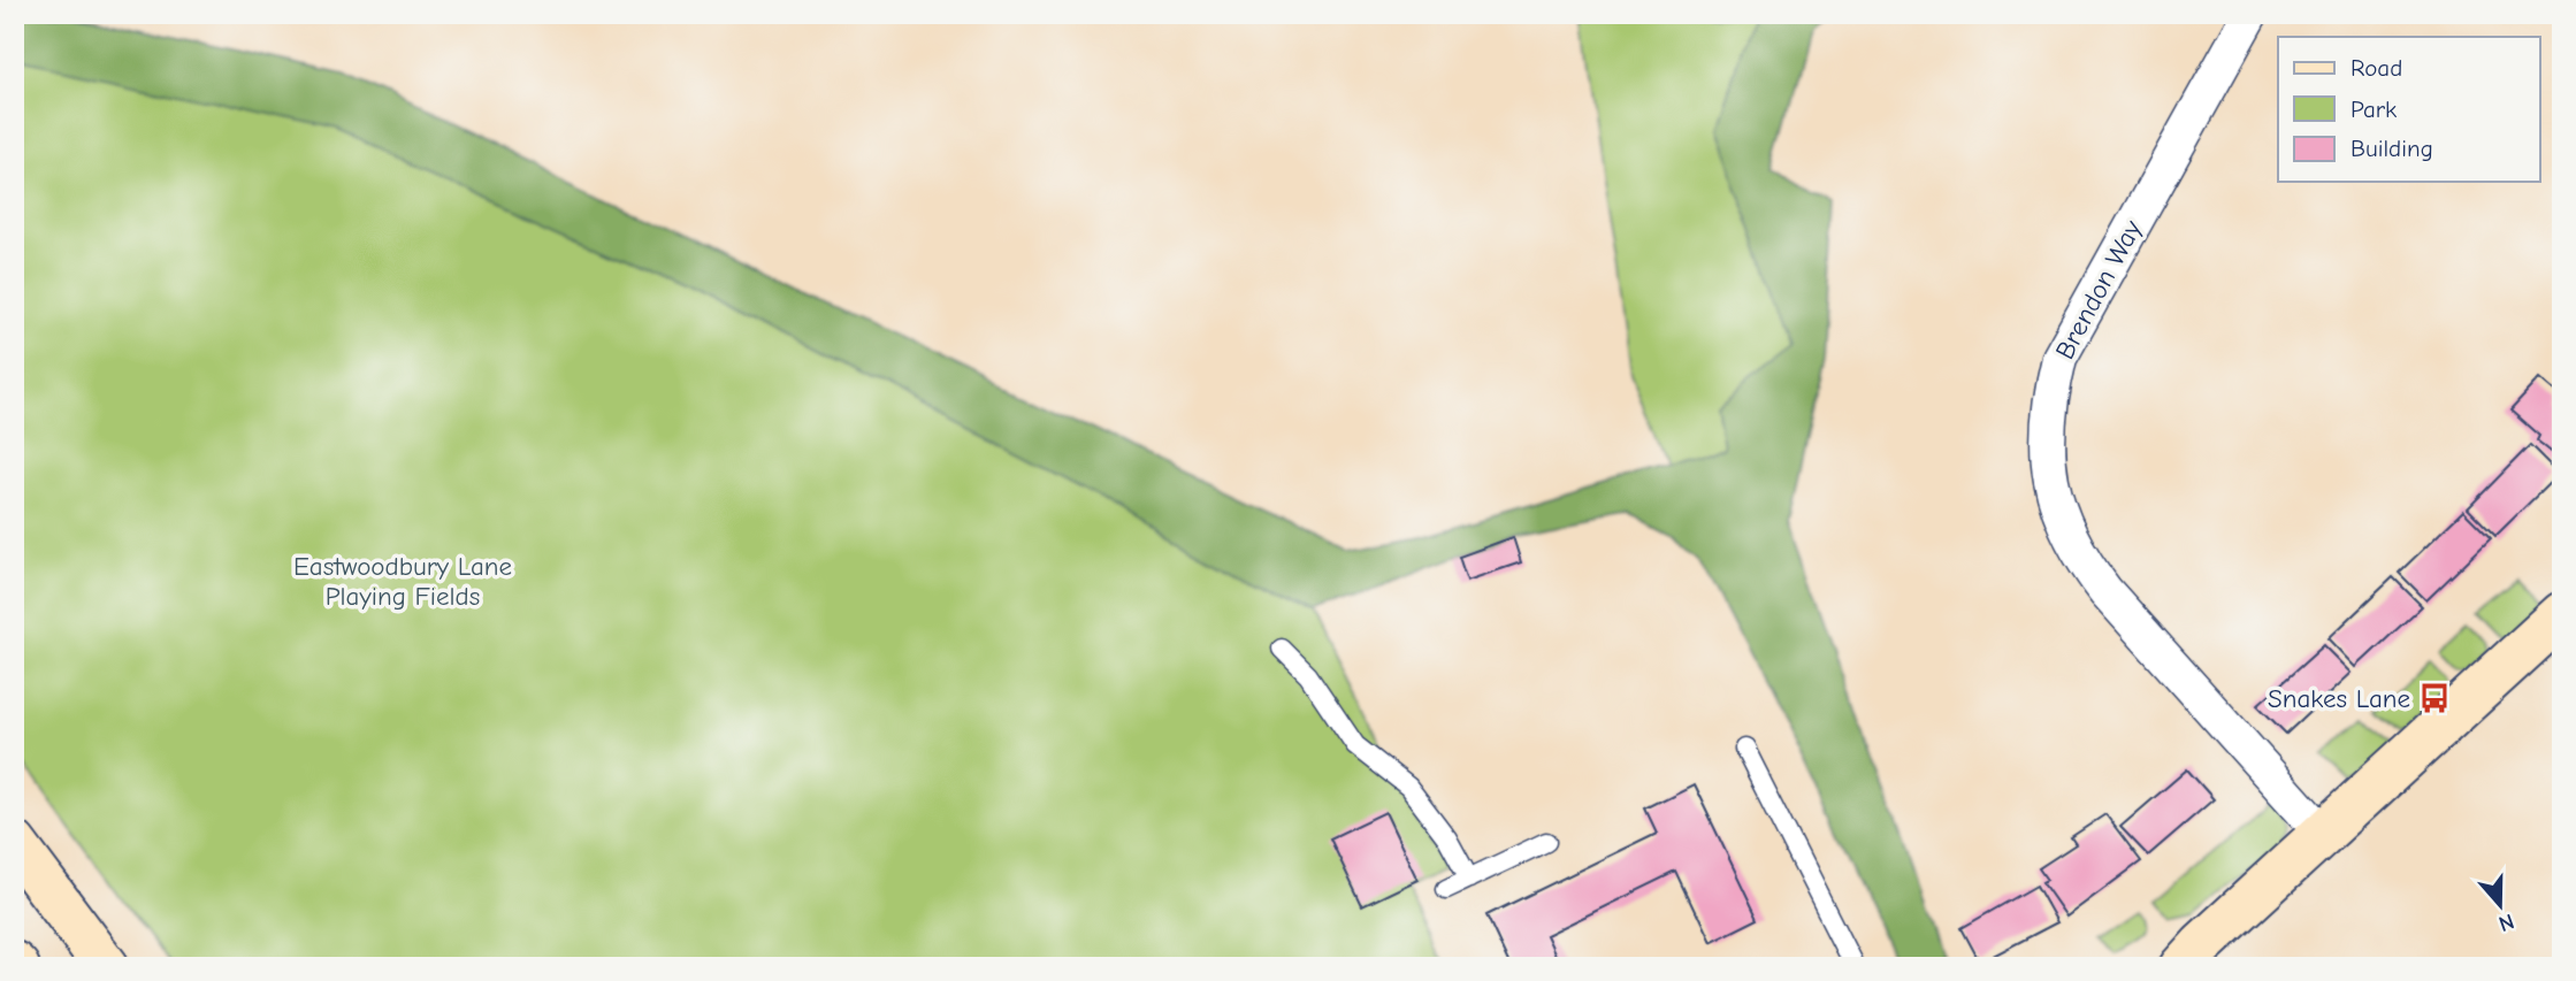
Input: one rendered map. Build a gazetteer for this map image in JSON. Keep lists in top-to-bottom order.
{
  "streets": {
    "street": ["Brendon Way"]
  },
  "parks": ["Eastwoodbury Lane Playing Fields"],
  "places": {
    "bus stop": ["Snakes Lane"]
  },
  "legend": ["Road", "Park", "Building"],
  "north": "bottom"
}
